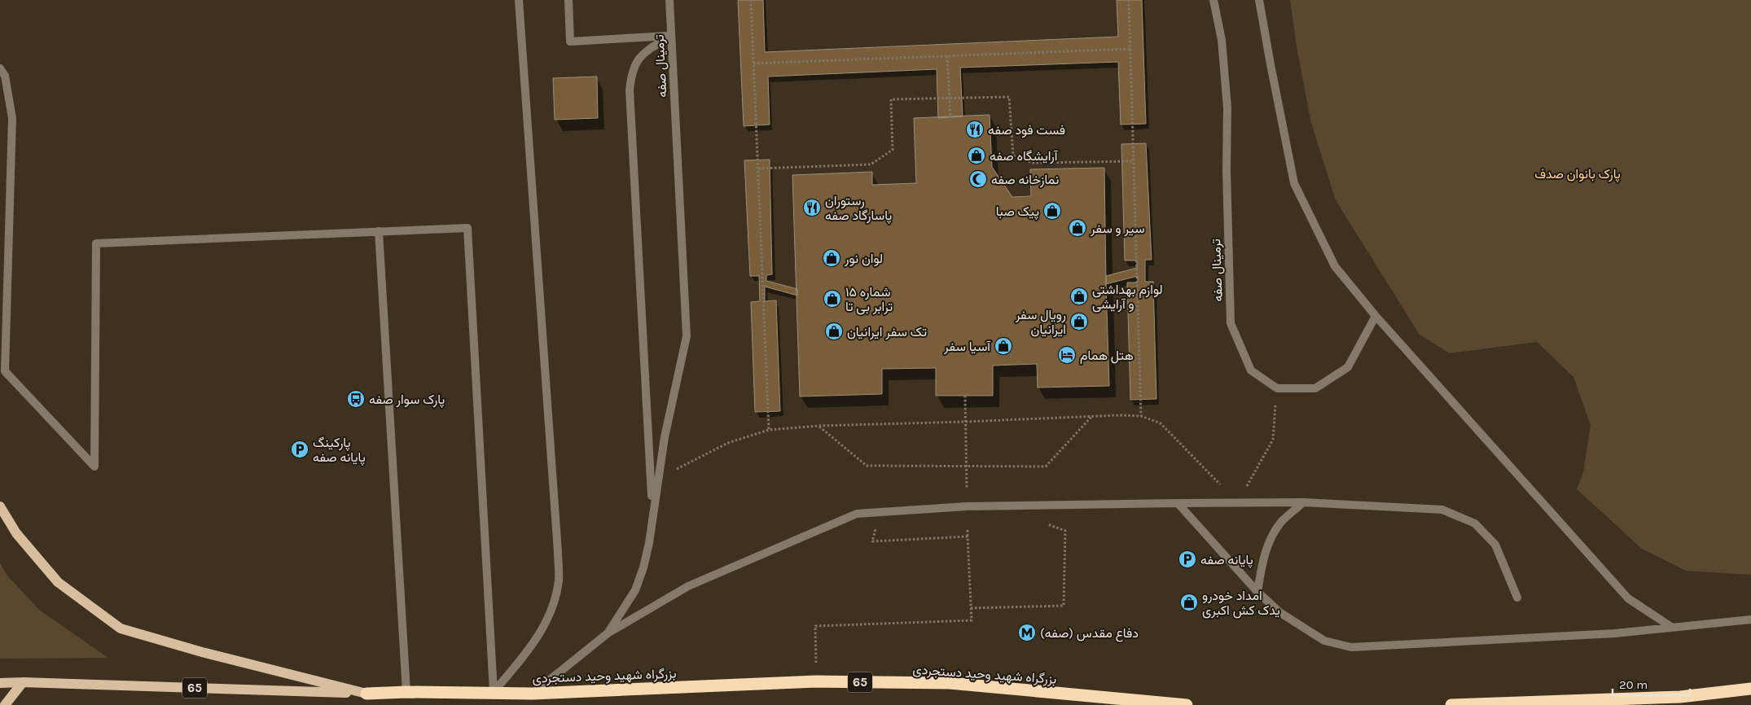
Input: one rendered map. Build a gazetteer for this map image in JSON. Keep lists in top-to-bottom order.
{
  "streets": {
    "highway": ["بزرگراه شهید وحید دستجردی", "65"],
    "street": ["ترمینال صفه"]
  },
  "crossings": [
    ["بزرگراه شهید وحید دستجردی", "65"]
  ],
  "parks": ["پارک بانوان صدف"],
  "places": {
    "restaurant": ["فست فود صفه", "رستوران پاسارگاد صفه"],
    "shop": [
      "آرایشگاه صفه",
      "پیک صبا",
      "سیر و سفر",
      "لوان نور",
      "لوازم بهداشتی و آرایشی",
      "شماره ۱۵ ترابر بی تا",
      "رویال سفر ایرانیان",
      "تک سفر ایرانیان",
      "آسیا سفر",
      "امداد خودرو یدک کش اکبری"
    ],
    "mosque": ["نمازخانه صفه"],
    "hotel": ["هتل همام"],
    "bus stop": ["پارک سوار صفه"],
    "parking": ["پارکینگ پایانه صفه", "پایانه صفه"],
    "metro station": ["دفاع مقدس (صفه)"]
  },
  "scale_bar": "20 m"
}
